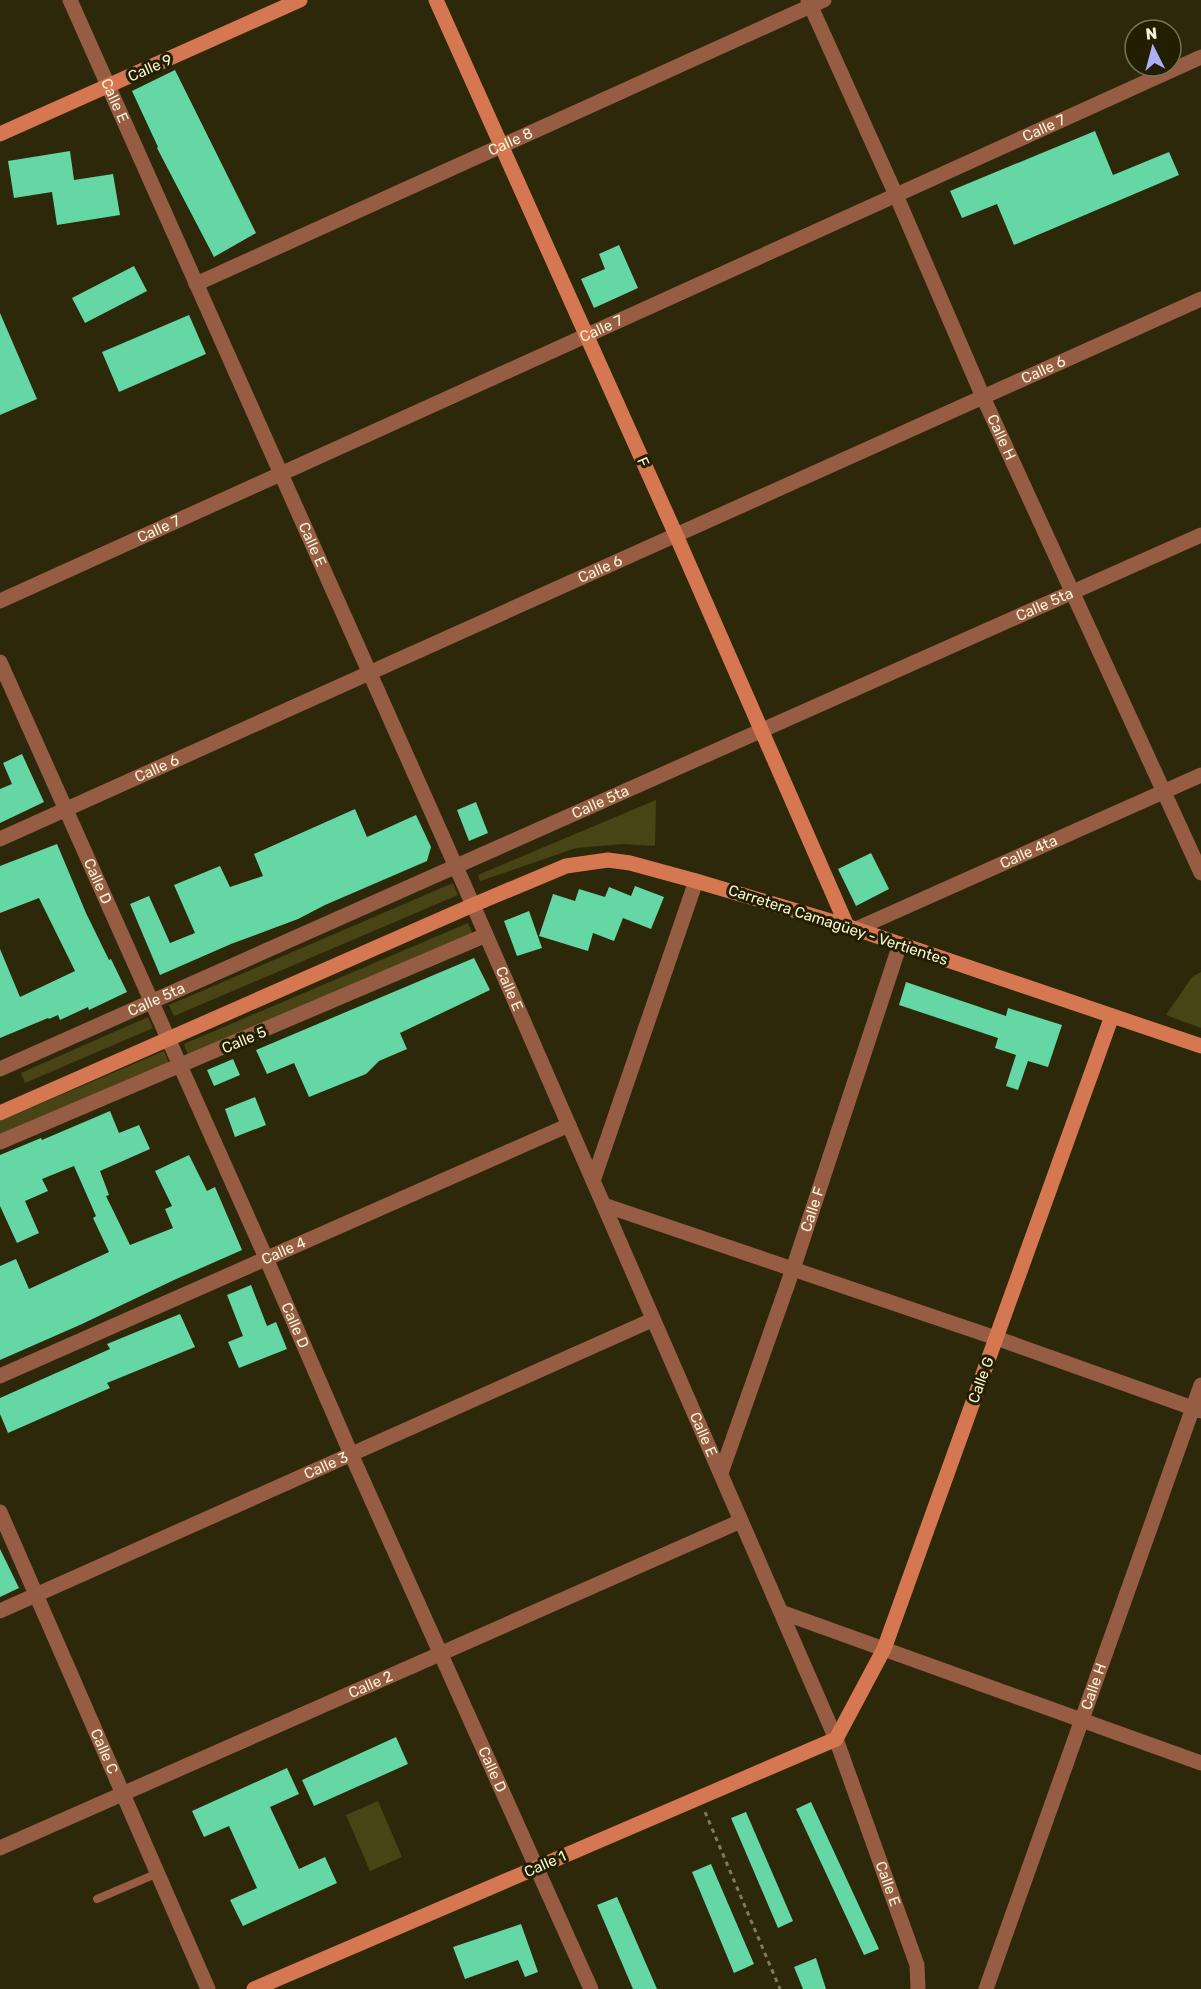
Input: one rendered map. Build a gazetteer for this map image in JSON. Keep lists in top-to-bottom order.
{
  "streets": {
    "street": [
      "Calle 9",
      "Calle E",
      "Calle 7",
      "Calle 8",
      "Calle 6",
      "Calle H",
      "F",
      "Calle 5ta",
      "Calle 4ta",
      "Calle D",
      "Carretera Camagüey - Vertientes",
      "Calle 5",
      "Calle F",
      "Calle 4",
      "Calle G",
      "Calle 3",
      "Calle 2",
      "Calle C",
      "Calle 1"
    ]
  },
  "crossings": [
    ["Calle 9", "Calle E"],
    ["Calle E", "Calle 7"],
    ["Calle E", "Calle 8"],
    ["Calle E", "Calle 6"],
    ["Calle E", "Calle 5ta"],
    ["Calle E", "Carretera Camagüey - Vertientes"],
    ["Calle E", "Calle 5"],
    ["Calle E", "Calle F"],
    ["Calle E", "Calle 4"],
    ["Calle E", "Calle G"],
    ["Calle E", "Calle 3"],
    ["Calle E", "Calle 2"],
    ["Calle E", "Calle 1"],
    ["Calle 7", "Calle H"],
    ["Calle 7", "F"],
    ["Calle 8", "Calle H"],
    ["Calle 8", "F"],
    ["Calle 6", "Calle H"],
    ["Calle 6", "F"],
    ["Calle 6", "Calle D"],
    ["Calle H", "Calle 5ta"],
    ["Calle H", "Calle 4ta"],
    ["F", "Calle 5ta"],
    ["F", "Calle 4ta"],
    ["F", "Carretera Camagüey - Vertientes"],
    ["Calle 5ta", "Calle D"],
    ["Calle 4ta", "Carretera Camagüey - Vertientes"],
    ["Calle D", "Calle 5"],
    ["Calle D", "Calle 4"],
    ["Calle D", "Calle 3"],
    ["Calle D", "Calle 2"],
    ["Calle D", "Calle 1"],
    ["Carretera Camagüey - Vertientes", "Calle 5"],
    ["Carretera Camagüey - Vertientes", "Calle F"],
    ["Carretera Camagüey - Vertientes", "Calle G"],
    ["Calle G", "Calle 1"],
    ["Calle 3", "Calle C"],
    ["Calle 2", "Calle C"]
  ],
  "north": "top"
}
